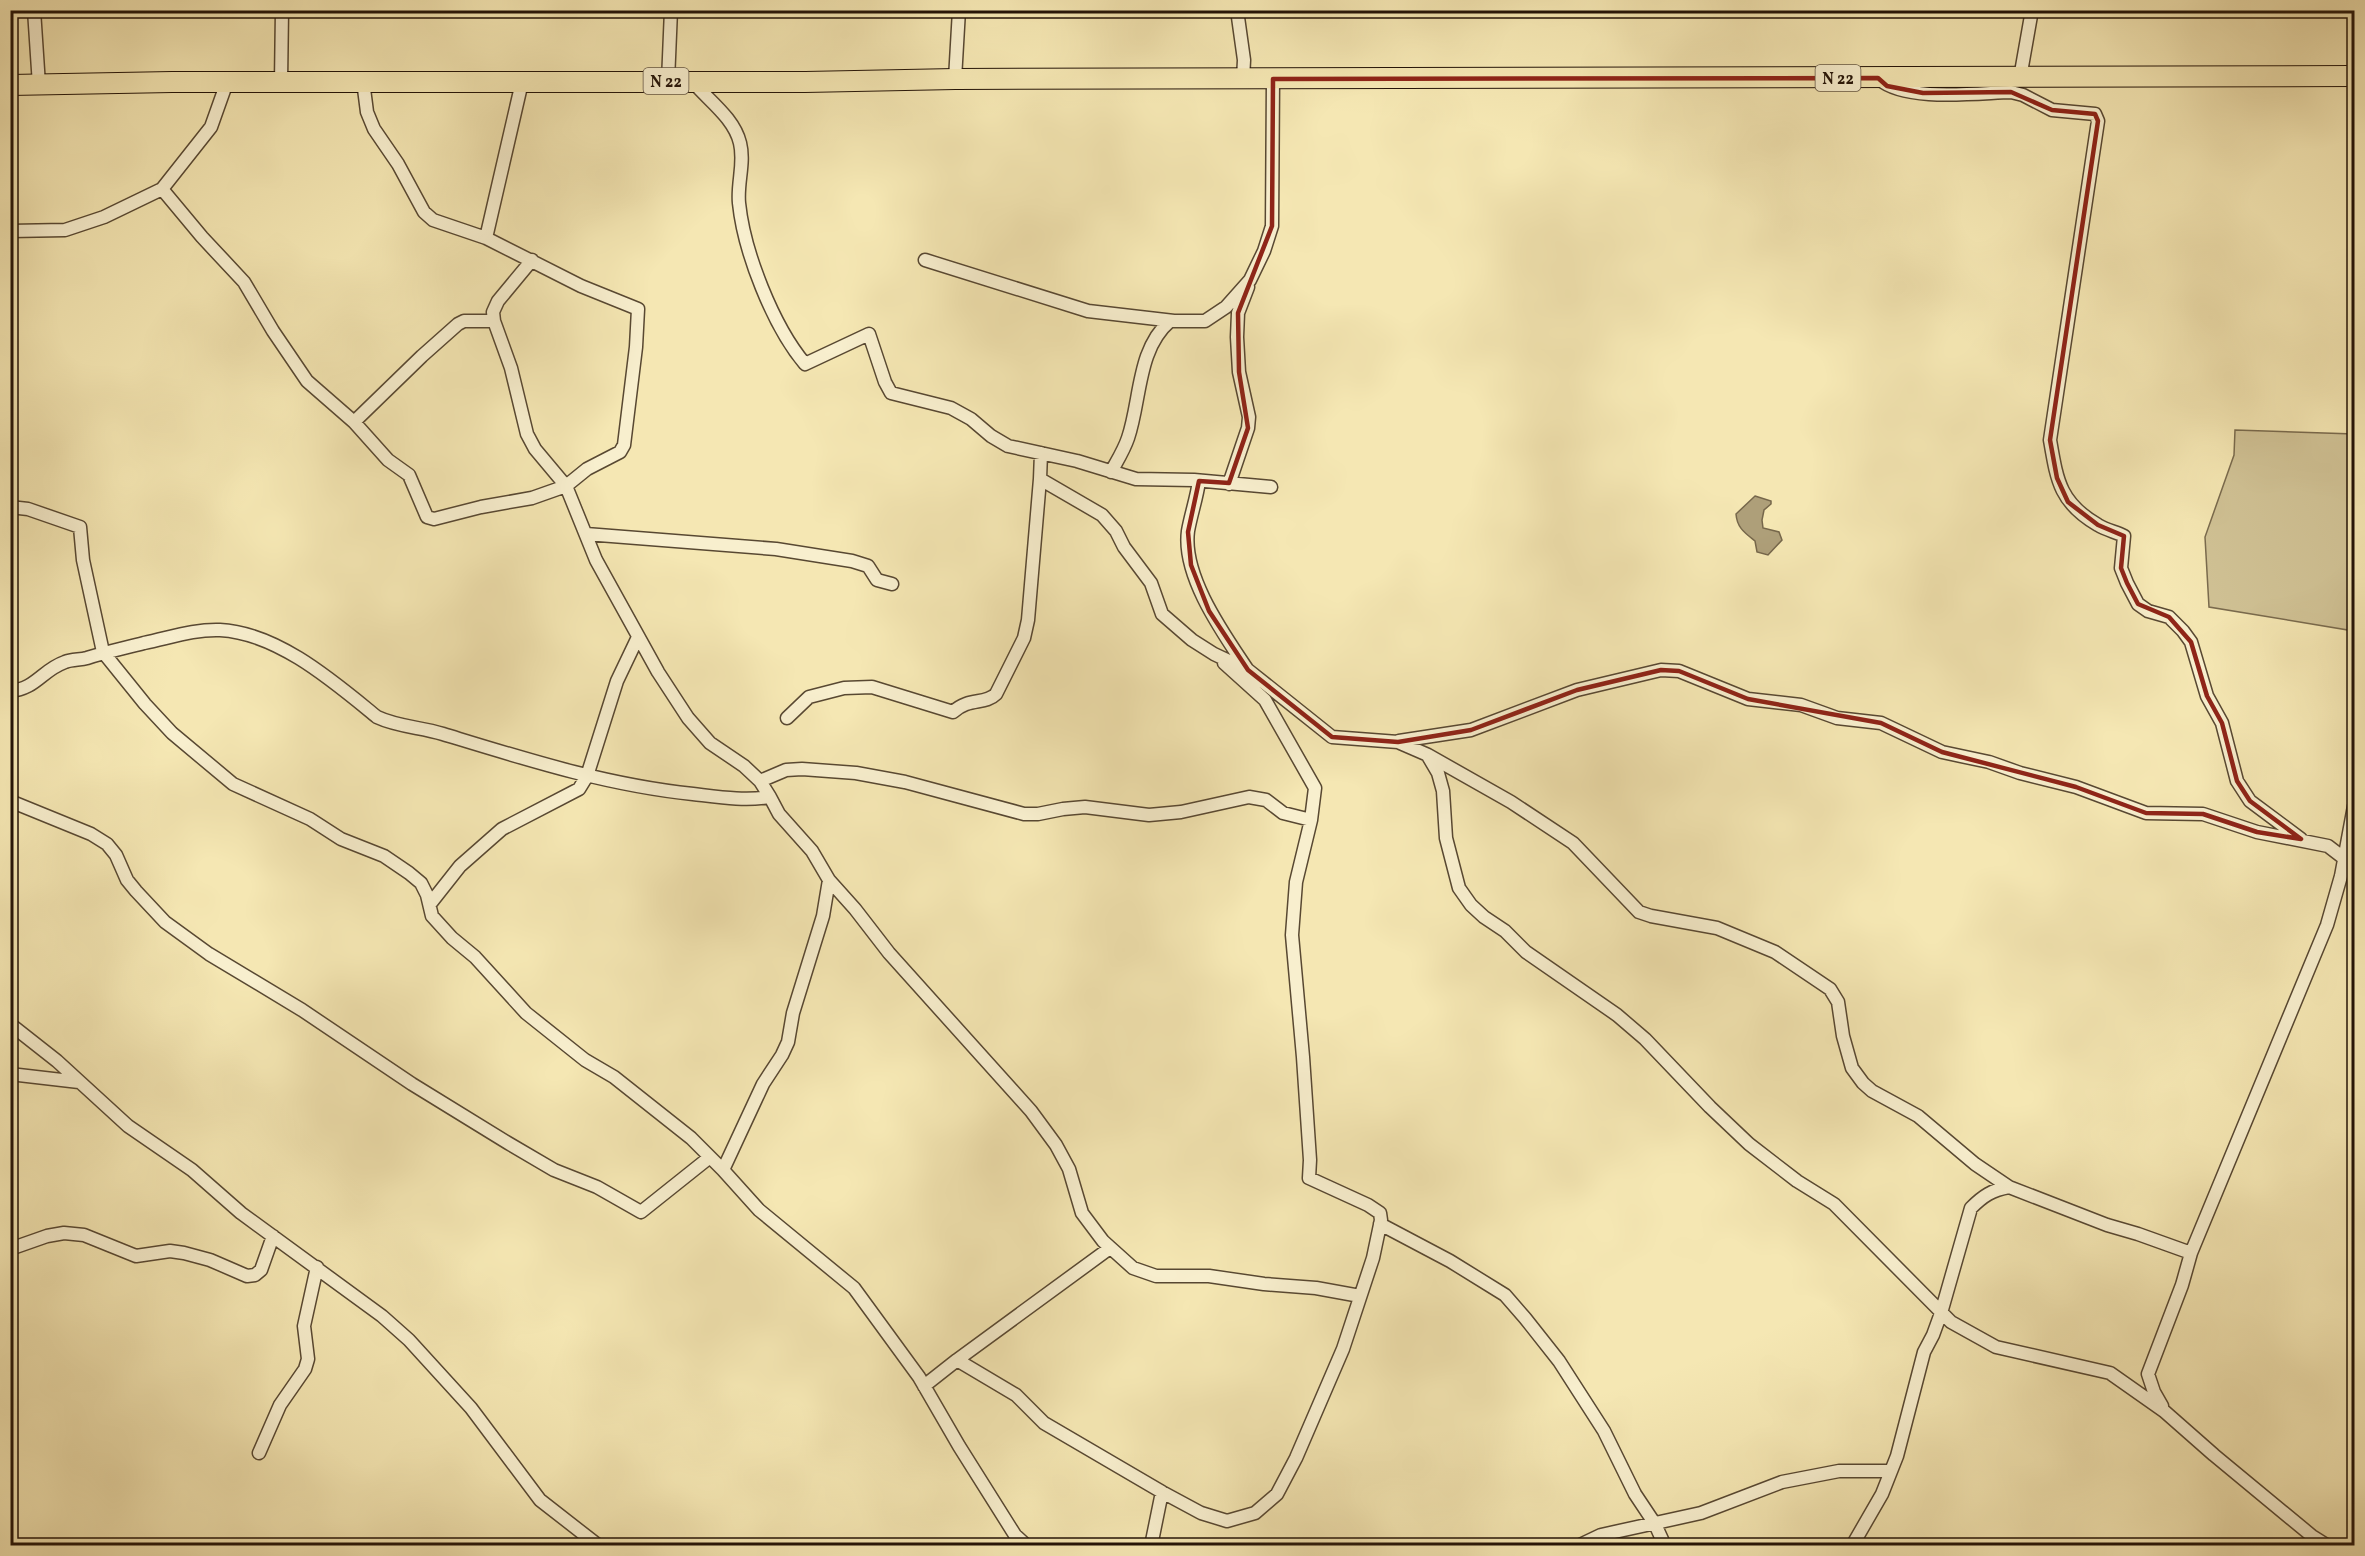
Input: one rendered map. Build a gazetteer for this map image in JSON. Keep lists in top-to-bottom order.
{
  "streets": {
    "main road": ["N 22"]
  }
}
